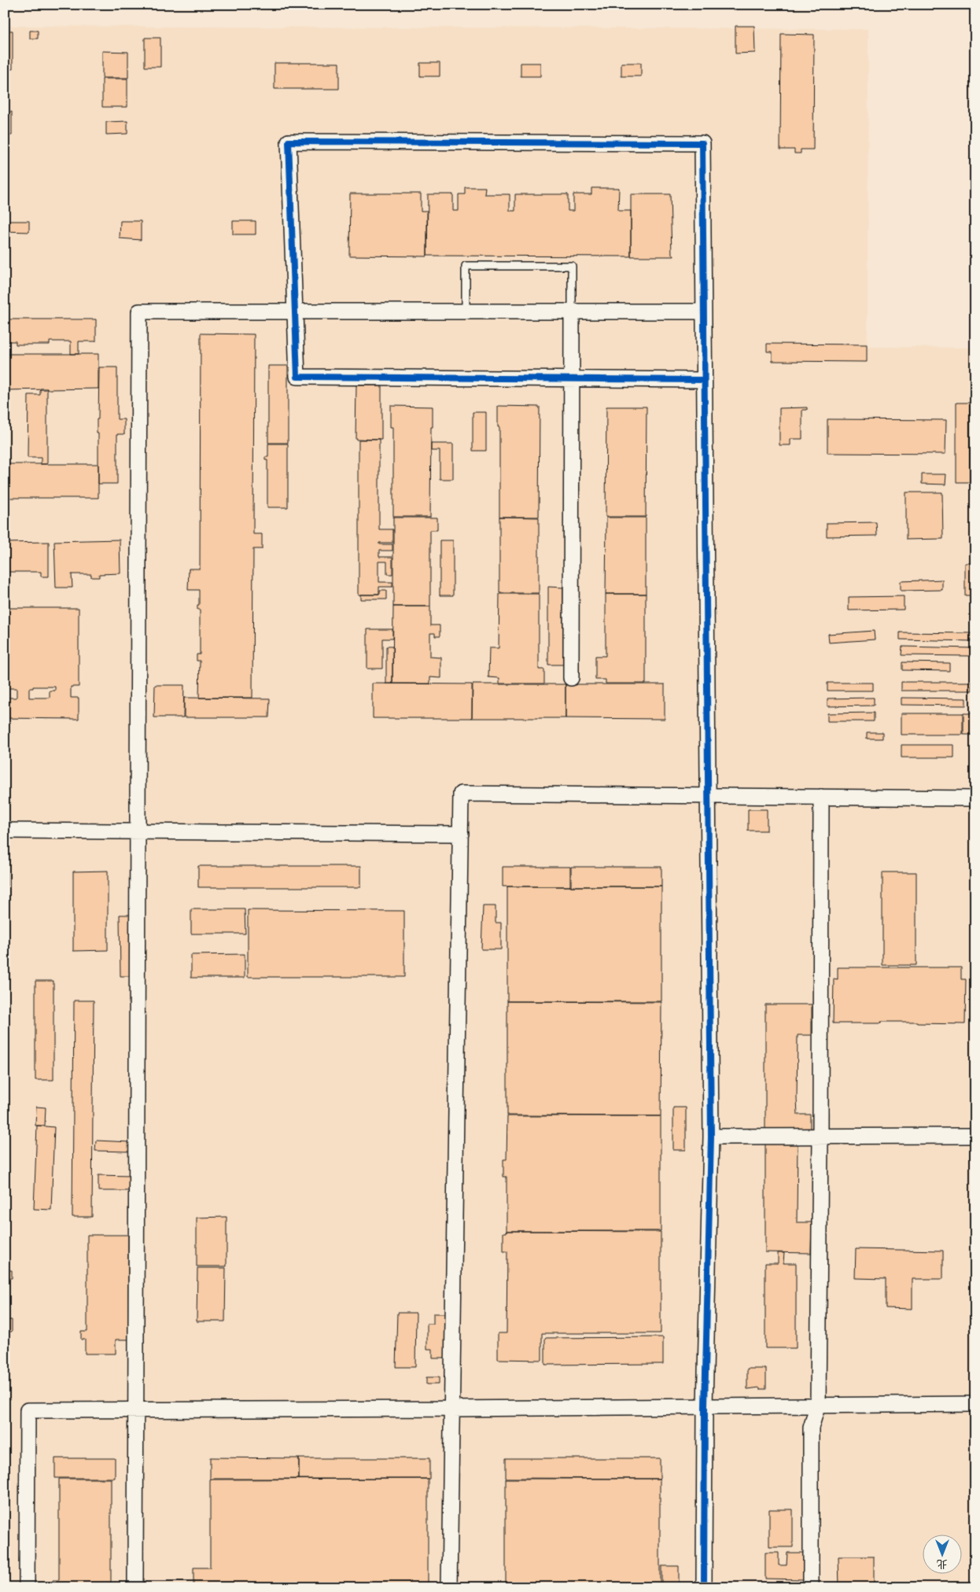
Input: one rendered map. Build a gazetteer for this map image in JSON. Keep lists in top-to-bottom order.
{
  "north": "bottom"
}
